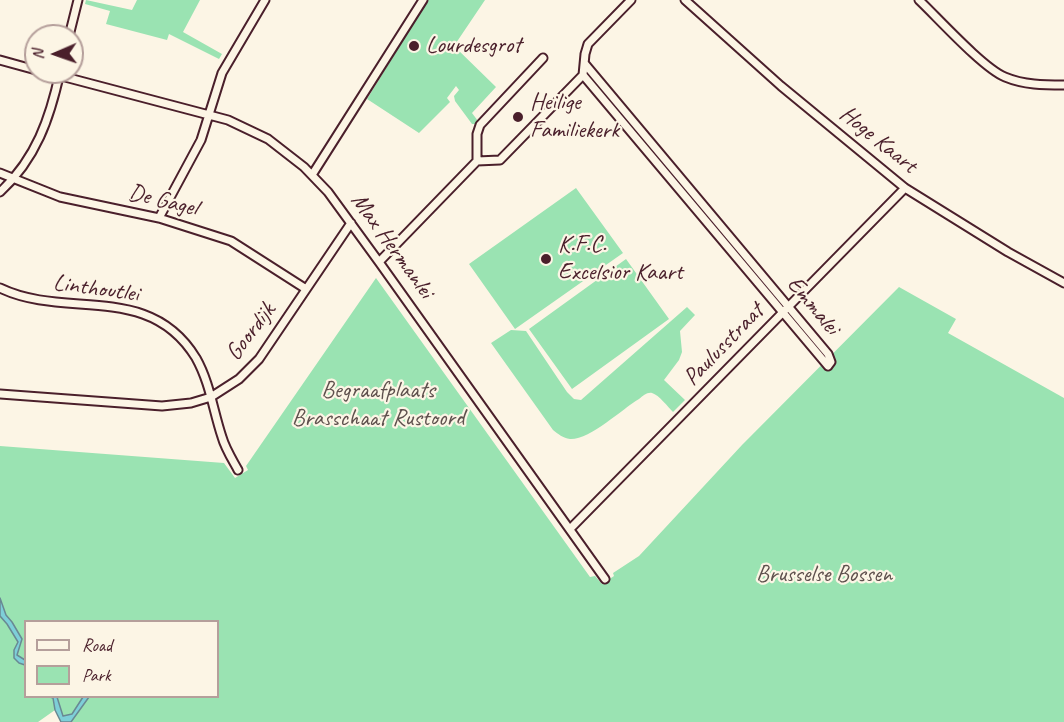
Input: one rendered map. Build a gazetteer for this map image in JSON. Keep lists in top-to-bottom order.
{
  "streets": {
    "street": [
      "Hoge Kaart",
      "De Gagel",
      "Max Hermanlei",
      "Linthoutlei",
      "Emmalei",
      "Goordijk",
      "Paulusstraat"
    ]
  },
  "crossings": [
    ["Hoge Kaart", "Paulusstraat"],
    ["De Gagel", "Goordijk"],
    ["Max Hermanlei", "Goordijk"],
    ["Max Hermanlei", "Paulusstraat"],
    ["Linthoutlei", "Goordijk"],
    ["Emmalei", "Paulusstraat"]
  ],
  "parks": ["Begraafplaats Brasschaat Rustoord", "Brusselse Bossen"],
  "places": ["Lourdesgrot", "Heilige Familiekerk", "K.F.C. Excelsior Kaart"],
  "legend": ["Road", "Park"],
  "north": "left"
}
